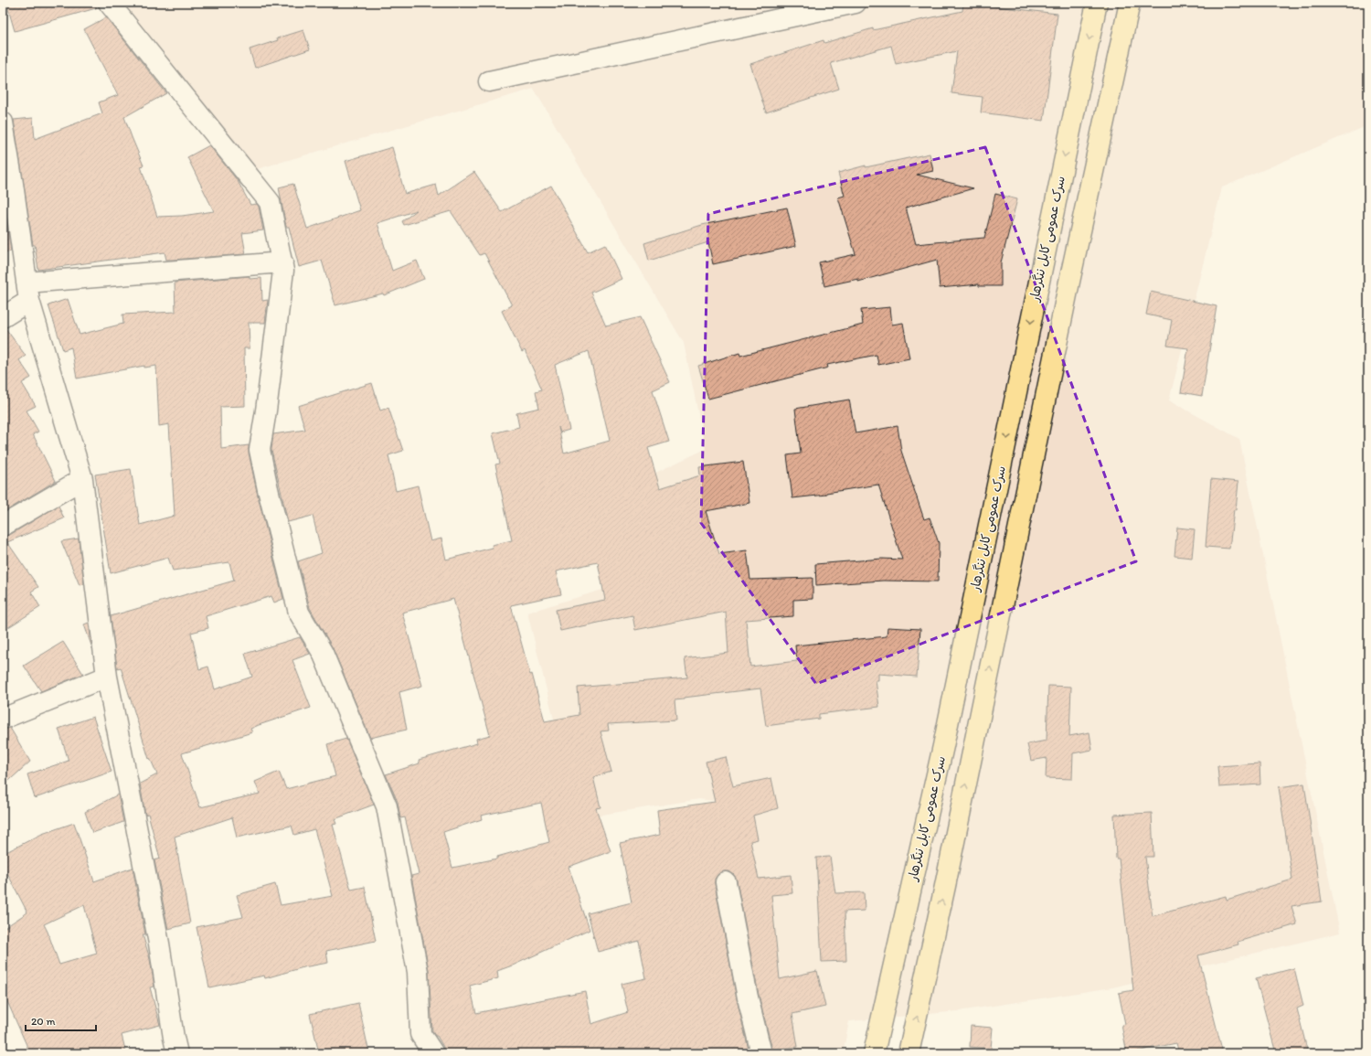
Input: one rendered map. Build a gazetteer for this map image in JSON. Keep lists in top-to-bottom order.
{
  "streets": {
    "highway": ["سرک عمومی کابل ننگرهار"]
  },
  "scale_bar": "20 m"
}
